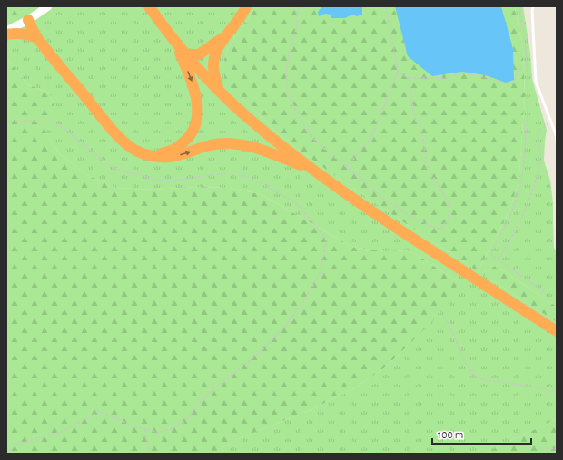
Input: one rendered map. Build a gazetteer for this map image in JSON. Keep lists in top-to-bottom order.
{
  "scale_bar": "100 m"
}
